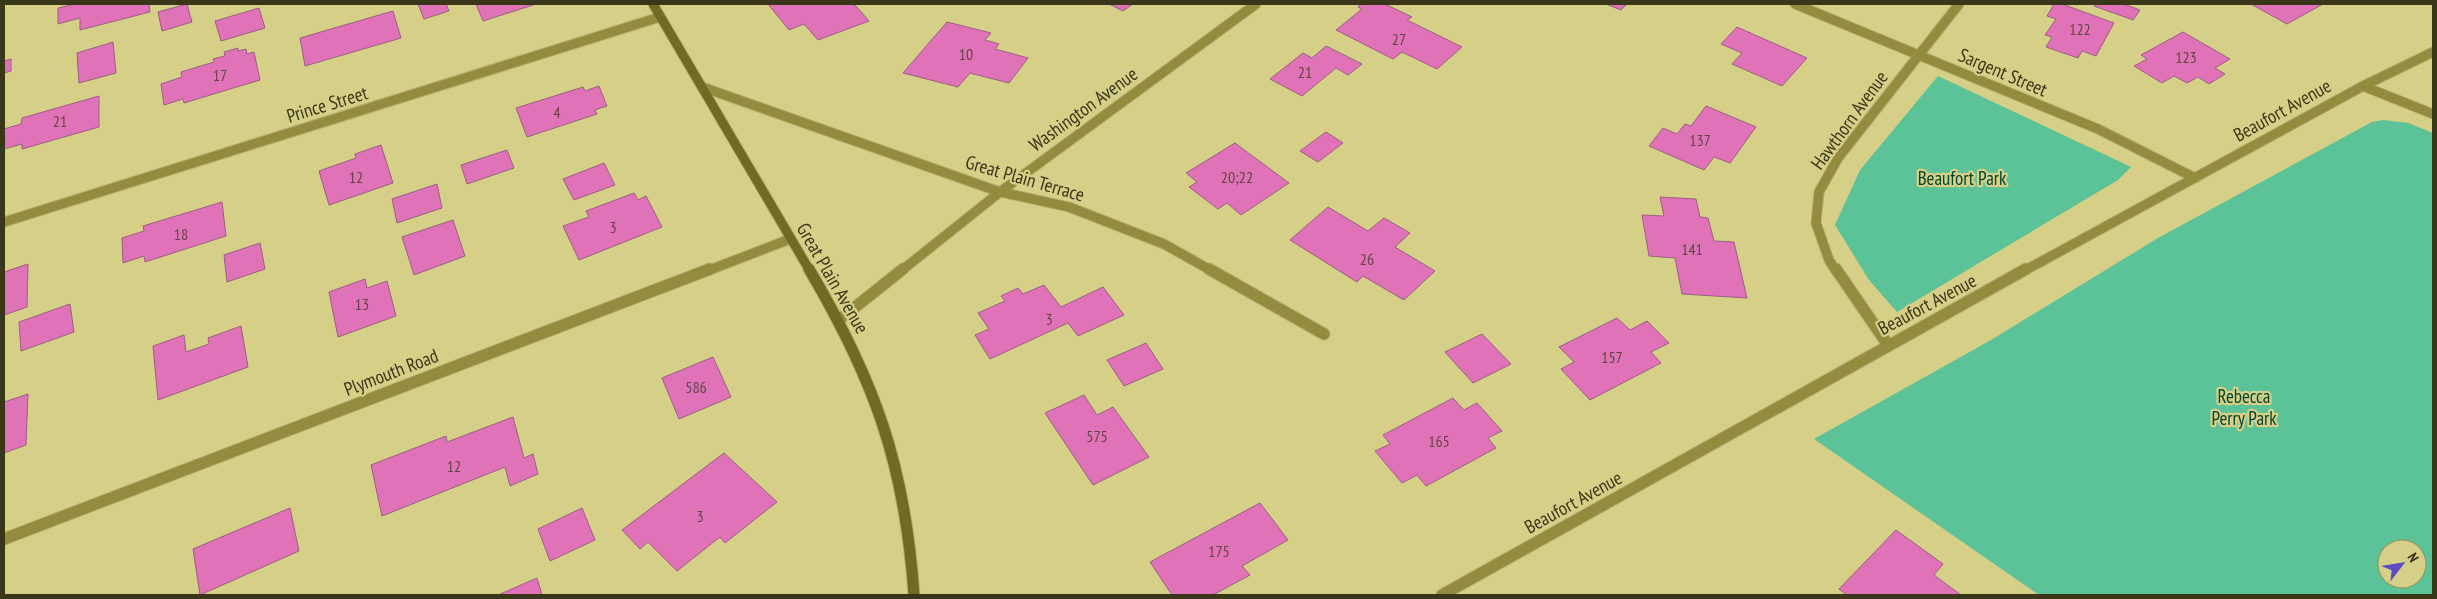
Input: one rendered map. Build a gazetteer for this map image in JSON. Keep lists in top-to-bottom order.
{
  "streets": {
    "main road": ["Great Plain Avenue"],
    "street": [
      "Sargent Street",
      "Prince Street",
      "Washington Avenue",
      "Beaufort Avenue",
      "Hawthorn Avenue",
      "Great Plain Terrace",
      "Plymouth Road"
    ]
  },
  "crossings": [
    ["Sargent Street", "Beaufort Avenue"],
    ["Sargent Street", "Hawthorn Avenue"],
    ["Prince Street", "Great Plain Avenue"],
    ["Washington Avenue", "Great Plain Terrace"],
    ["Washington Avenue", "Great Plain Avenue"],
    ["Beaufort Avenue", "Hawthorn Avenue"],
    ["Great Plain Terrace", "Great Plain Avenue"],
    ["Great Plain Avenue", "Plymouth Road"]
  ],
  "parks": ["Beaufort Park", "Rebecca Perry Park"],
  "house_numbers": [
    "122",
    "27",
    "10",
    "123",
    "21",
    "17",
    "4",
    "21",
    "137",
    "12",
    "20;22",
    "3",
    "18",
    "141",
    "26",
    "13",
    "3",
    "157",
    "586",
    "575",
    "165",
    "12",
    "3",
    "175"
  ],
  "north": "top right"
}
